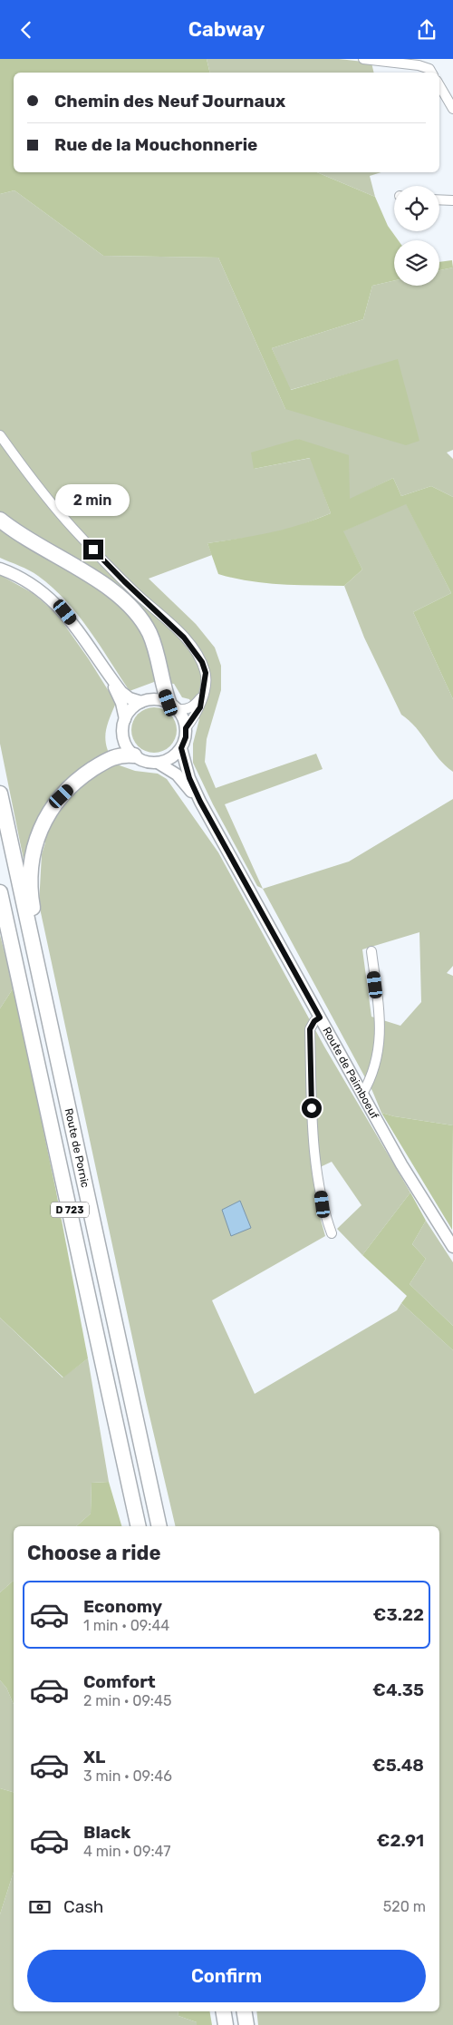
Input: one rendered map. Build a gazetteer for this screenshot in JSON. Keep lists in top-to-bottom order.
{
  "streets": {
    "highway": ["Route de Pornic", "D 723"],
    "street": ["Route de Paimboeuf"]
  },
  "page": {
    "header": "Cabway",
    "banner": ["Chemin des Neuf Journaux", "Rue de la Mouchonnerie"],
    "bubble": "2 min",
    "heading": "Choose a ride",
    "list": [
      {
        "name": "Economy",
        "note": "1 min · 09:44",
        "value": "€3.22"
      },
      {
        "name": "Comfort",
        "note": "2 min · 09:45",
        "value": "€4.35"
      },
      {
        "name": "XL",
        "note": "3 min · 09:46",
        "value": "€5.48"
      },
      {
        "name": "Black",
        "note": "4 min · 09:47",
        "value": "€2.91"
      }
    ],
    "pay": ["Cash", "520 m"],
    "buttons": "Confirm"
  }
}
